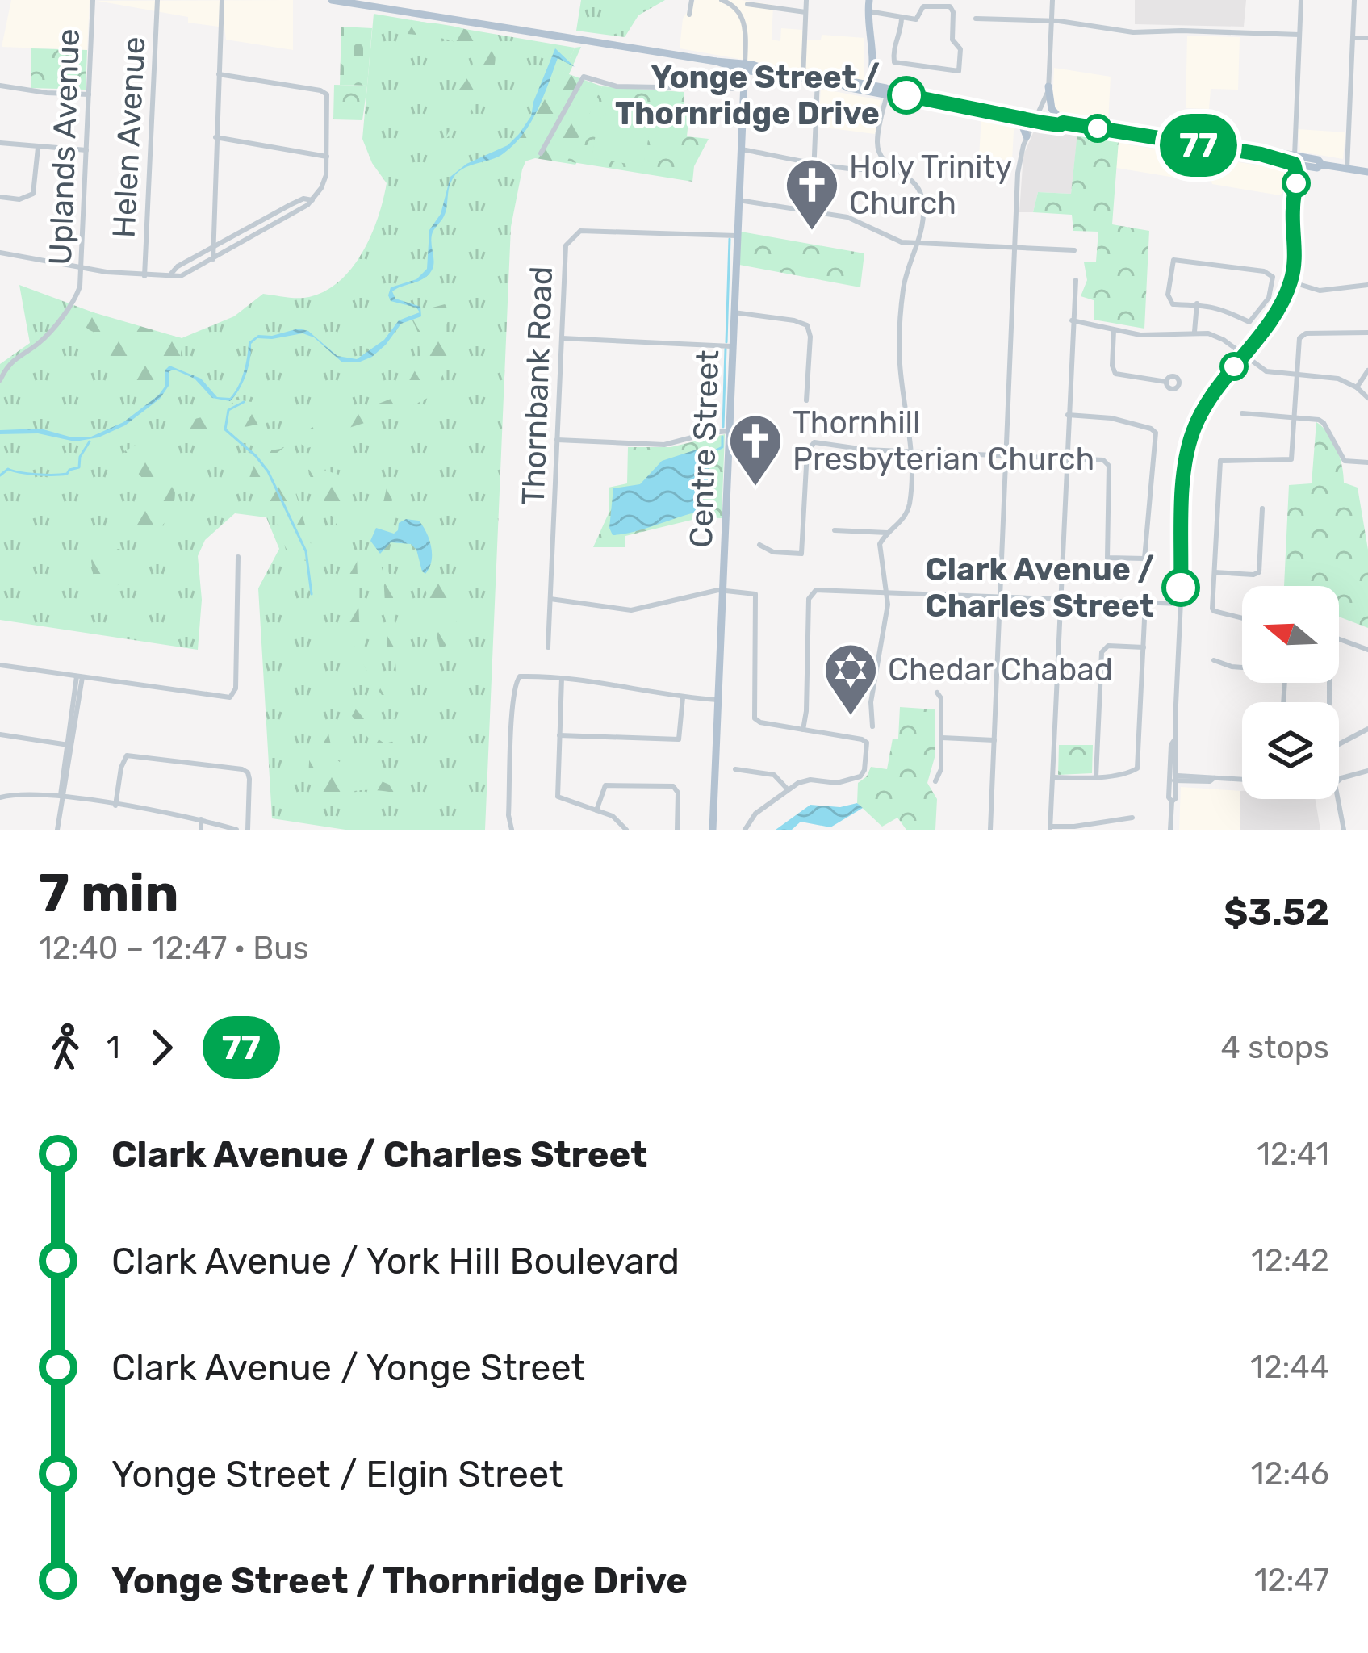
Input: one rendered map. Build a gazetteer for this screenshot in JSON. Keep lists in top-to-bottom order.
{
  "streets": {
    "main road": ["Centre Street"],
    "street": ["Helen Avenue", "Uplands Avenue", "Thornbank Road"]
  },
  "crossings": [
    ["Thornbank Road", "Centre Street"]
  ],
  "places": {
    "other": ["Yonge Street / Thornridge Drive", "Clark Avenue / Charles Street"],
    "church": ["Holy Trinity Church", "Thornhill Presbyterian Church"],
    "synagogue": ["Chedar Chabad"]
  },
  "lines": ["bus line 77"],
  "north": "left",
  "page": {
    "on_map": "77",
    "heading": ["7 min", "12:40 – 12:47 · Bus", "$3.52"],
    "legs": ["1", "77", "4 stops"],
    "list": [
      {
        "name": "Clark Avenue / Charles Street",
        "value": "12:41"
      },
      {
        "name": "Clark Avenue / York Hill Boulevard",
        "value": "12:42"
      },
      {
        "name": "Clark Avenue / Yonge Street",
        "value": "12:44"
      },
      {
        "name": "Yonge Street / Elgin Street",
        "value": "12:46"
      },
      {
        "name": "Yonge Street / Thornridge Drive",
        "value": "12:47"
      }
    ]
  }
}
